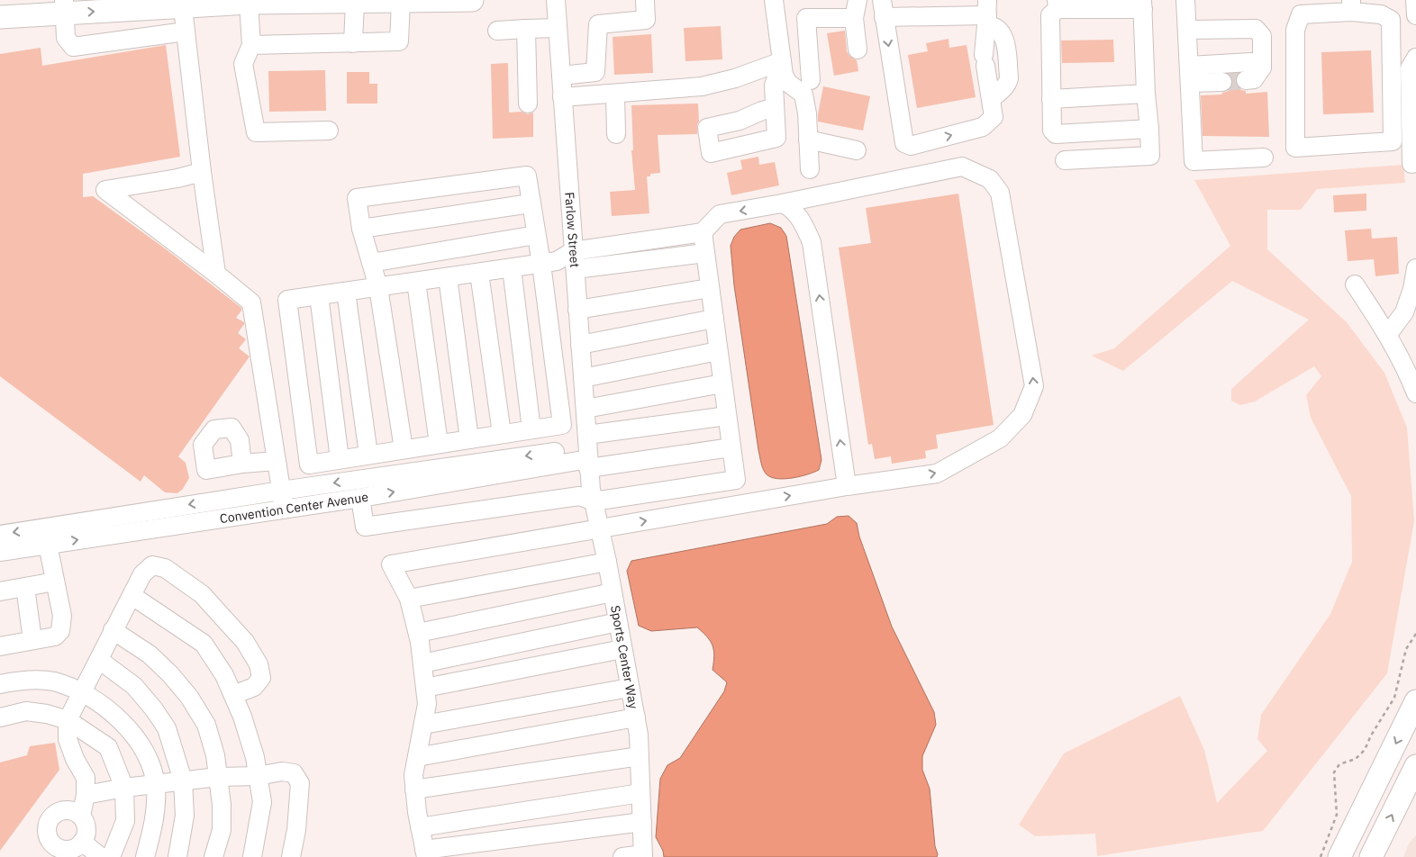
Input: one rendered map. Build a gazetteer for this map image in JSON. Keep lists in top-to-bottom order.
{
  "streets": {
    "street": ["Farlow Street", "Convention Center Avenue", "Sports Center Way"]
  },
  "crossings": [
    ["Farlow Street", "Convention Center Avenue"],
    ["Farlow Street", "Sports Center Way"],
    ["Convention Center Avenue", "Sports Center Way"]
  ]
}
